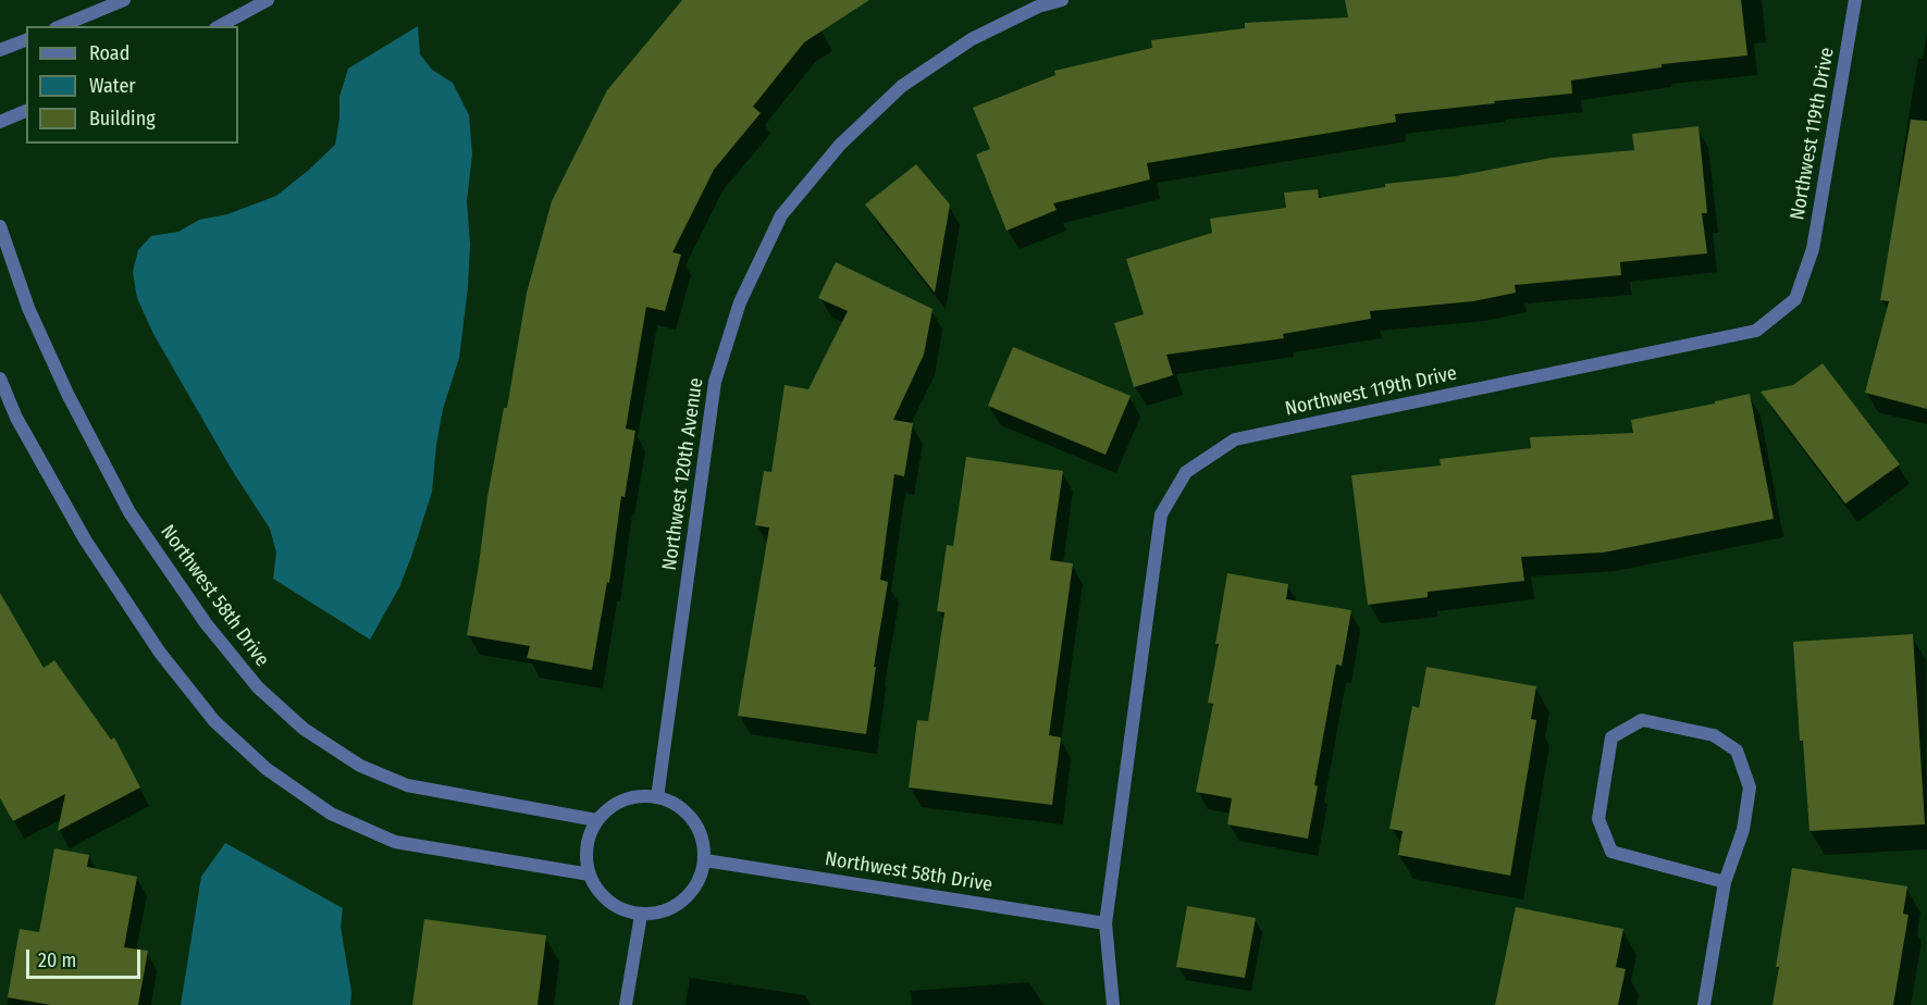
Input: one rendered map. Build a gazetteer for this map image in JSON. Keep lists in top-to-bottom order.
{
  "streets": {
    "street": ["Northwest 119th Drive", "Northwest 120th Avenue", "Northwest 58th Drive"]
  },
  "crossings": [
    ["Northwest 119th Drive", "Northwest 58th Drive"],
    ["Northwest 120th Avenue", "Northwest 58th Drive"]
  ],
  "legend": ["Road", "Water", "Building"],
  "scale_bar": "20 m"
}
